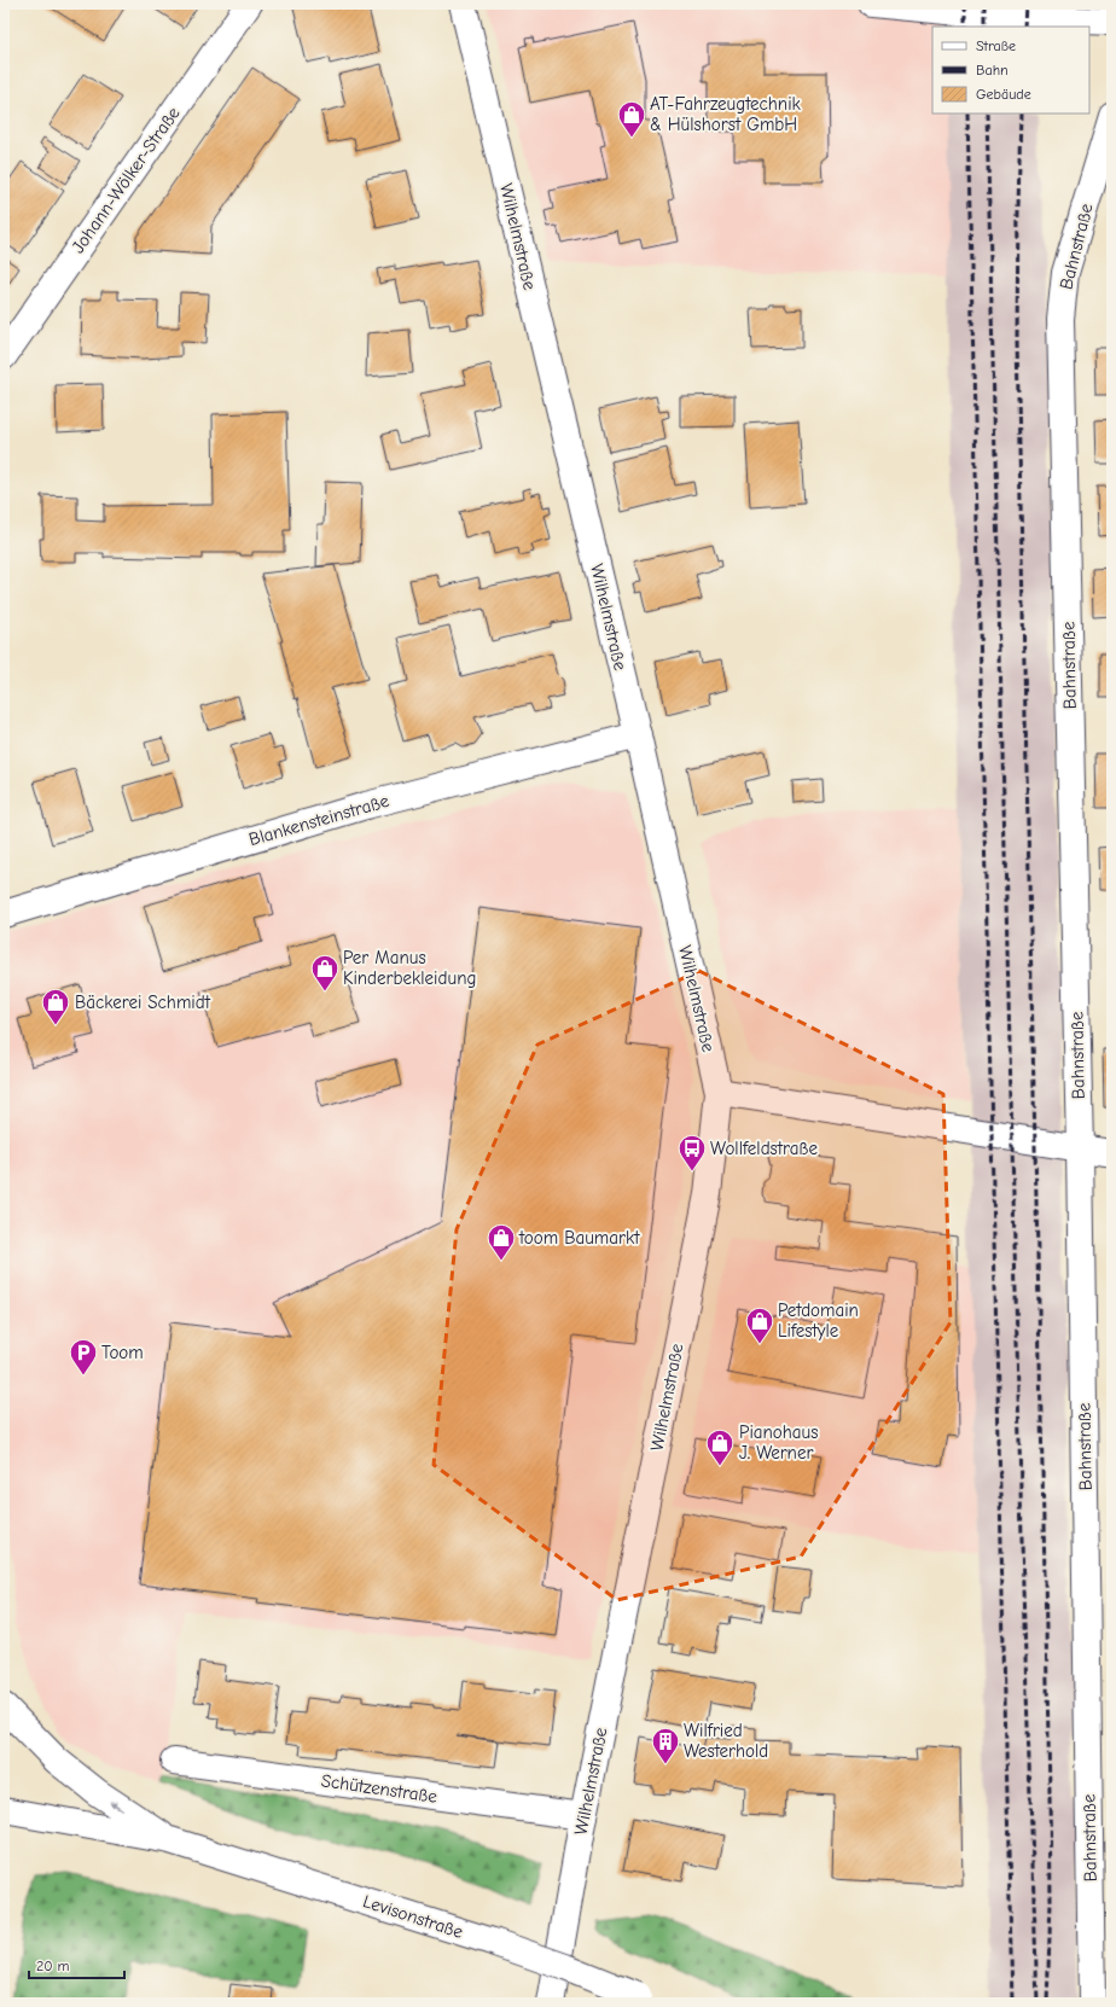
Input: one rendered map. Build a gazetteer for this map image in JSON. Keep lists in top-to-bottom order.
{
  "streets": {
    "street": [
      "Johann-Wölker-Straße",
      "Wilhelmstraße",
      "Bahnstraße",
      "Blankensteinstraße",
      "Schützenstraße",
      "Levisonstraße"
    ]
  },
  "crossings": [
    ["Wilhelmstraße", "Blankensteinstraße"],
    ["Wilhelmstraße", "Schützenstraße"]
  ],
  "places": {
    "shop": [
      "AT-Fahrzeugtechnik & Hülshorst GmbH",
      "Per Manus Kinderbekleidung",
      "Bäckerei Schmidt",
      "toom Baumarkt",
      "Petdomain Lifestyle",
      "Pianohaus J. Werner"
    ],
    "bus stop": ["Wollfeldstraße"],
    "parking": ["Toom"],
    "building": ["Wilfried Westerhold"]
  },
  "legend": ["Straße", "Bahn", "Gebäude"],
  "scale_bar": "20 m"
}
